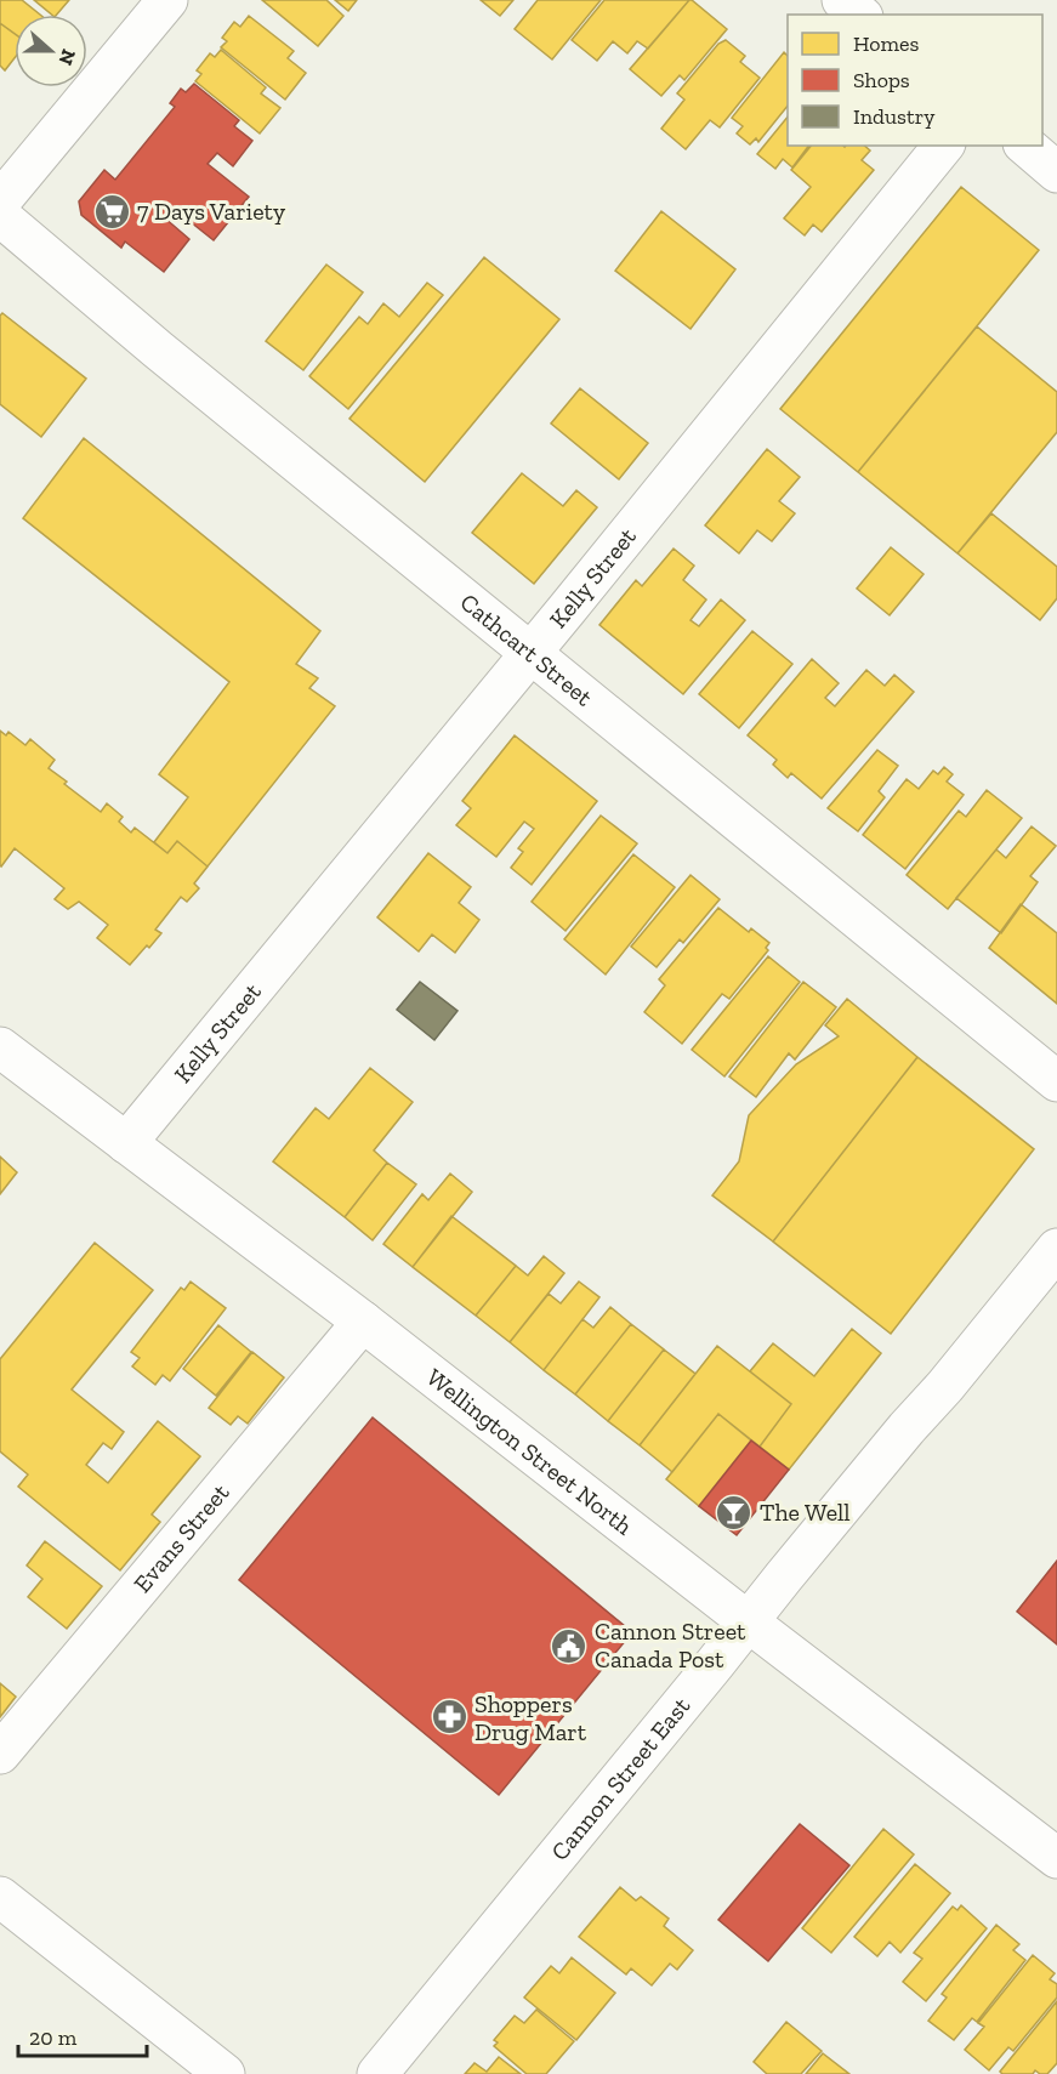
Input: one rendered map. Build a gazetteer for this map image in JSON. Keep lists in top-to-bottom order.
{
  "streets": {
    "street": [
      "Kelly Street",
      "Cathcart Street",
      "Wellington Street North",
      "Evans Street",
      "Cannon Street East"
    ]
  },
  "crossings": [
    ["Kelly Street", "Cathcart Street"],
    ["Kelly Street", "Wellington Street North"],
    ["Wellington Street North", "Evans Street"],
    ["Wellington Street North", "Cannon Street East"]
  ],
  "places": {
    "supermarket": ["7 Days Variety"],
    "bar": ["The Well"],
    "public building": ["Cannon Street Canada Post"],
    "pharmacy": ["Shoppers Drug Mart"]
  },
  "legend": ["Homes", "Shops", "Industry"],
  "scale_bar": "20 m",
  "north": "right"
}
